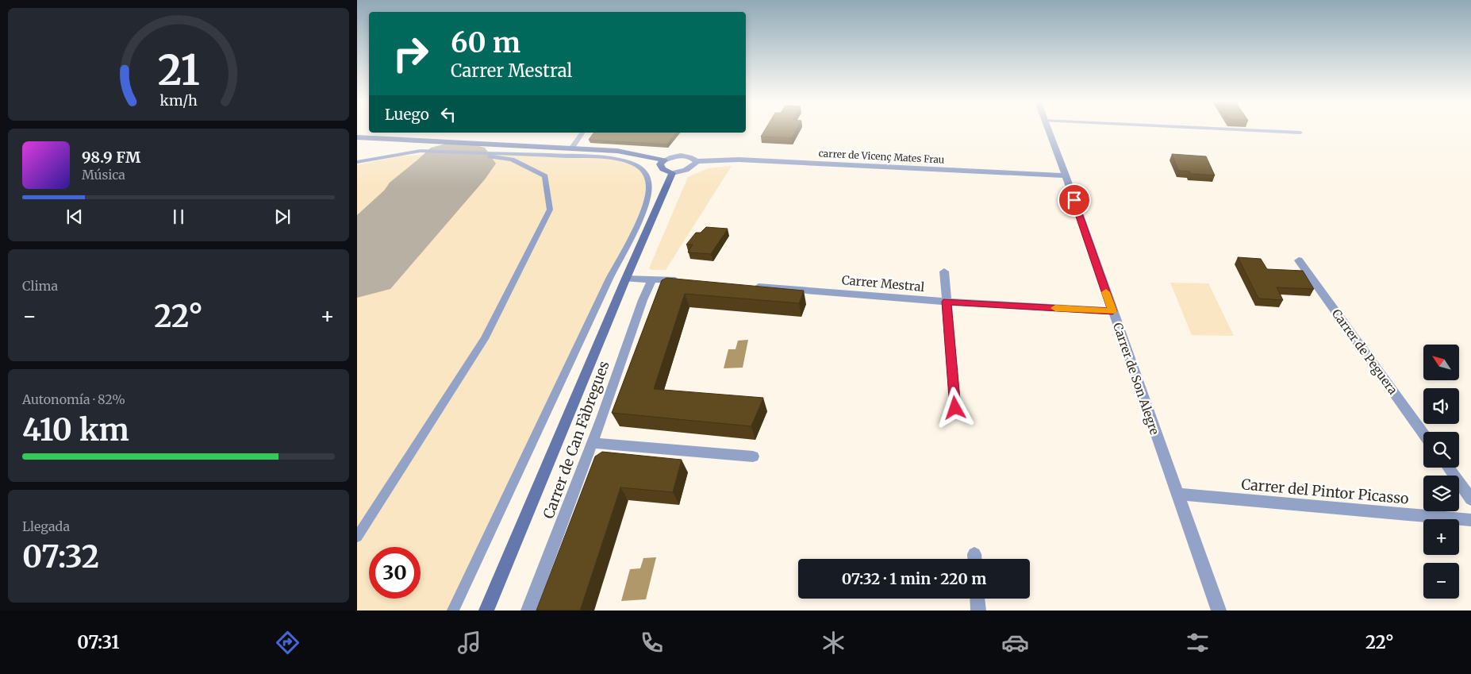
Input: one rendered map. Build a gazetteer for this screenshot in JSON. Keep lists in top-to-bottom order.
{
  "streets": {
    "street": [
      "carrer de Vicenç Mates Frau",
      "Carrer Mestral",
      "Carrer de Peguera",
      "Carrer de Son Alegre",
      "Carrer de Can Fàbregues",
      "Carrer del Pintor Picasso"
    ]
  },
  "crossings": [
    ["carrer de Vicenç Mates Frau", "Carrer de Son Alegre"],
    ["Carrer Mestral", "Carrer de Son Alegre"],
    ["Carrer de Son Alegre", "Carrer del Pintor Picasso"]
  ],
  "north": "top left",
  "page": {
    "turn": ["60 m", "Carrer Mestral"],
    "then": "Luego",
    "song": ["98.9 FM", "Música"],
    "tile": [
      "Clima",
      ["Autonomía · 82%", "410 km"],
      ["Llegada", "07:32"]
    ],
    "heat": ["−", "22°", "+"],
    "map_buttons": ["+", "−"],
    "limit": "30",
    "trip": "07:32 · 1 min · 220 m",
    "tabs": ["07:31", "22°"],
    "gauge": ["21", "km/h"]
  }
}
